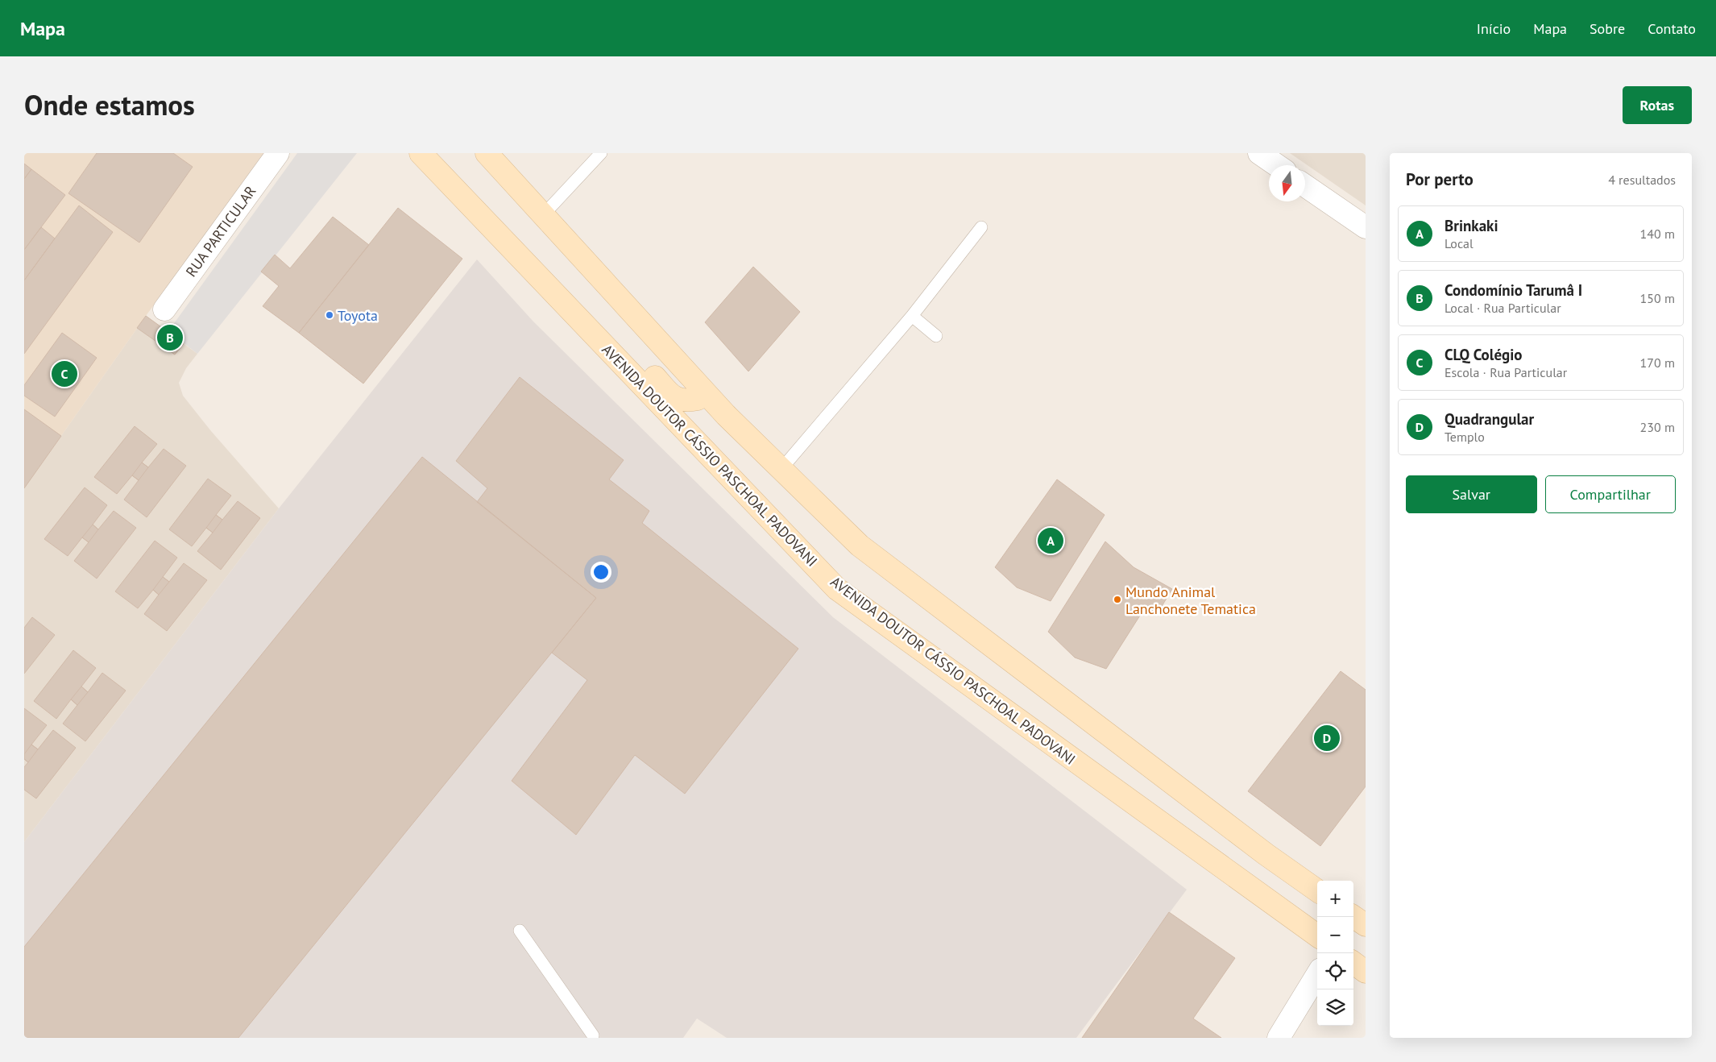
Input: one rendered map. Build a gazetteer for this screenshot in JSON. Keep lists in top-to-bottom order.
{
  "streets": {
    "main road": ["AVENIDA DOUTOR CÁSSIO PASCHOAL PADOVANI"],
    "street": ["RUA PARTICULAR"]
  },
  "places": ["Toyota", "Mundo Animal Lanchonete Tematica"],
  "north": "bottom",
  "page": {
    "header": "Mapa",
    "nav": [
      "Início",
      "Mapa",
      "Sobre",
      "Contato"
    ],
    "title": "Onde estamos",
    "buttons": [
      "Rotas",
      ["Salvar", "Compartilhar"]
    ],
    "heading": ["Por perto", "4 resultados"],
    "list": [
      {
        "mark": "A",
        "name": "Brinkaki",
        "note": "Local",
        "value": "140 m"
      },
      {
        "mark": "B",
        "name": "Condomínio Tarumâ I",
        "note": "Local · Rua Particular",
        "value": "150 m"
      },
      {
        "mark": "C",
        "name": "CLQ Colégio",
        "note": "Escola · Rua Particular",
        "value": "170 m"
      },
      {
        "mark": "D",
        "name": "Quadrangular",
        "note": "Templo",
        "value": "230 m"
      }
    ],
    "pins": [
      "B",
      "C",
      "A",
      "D"
    ],
    "map_buttons": ["+", "−"]
  }
}
